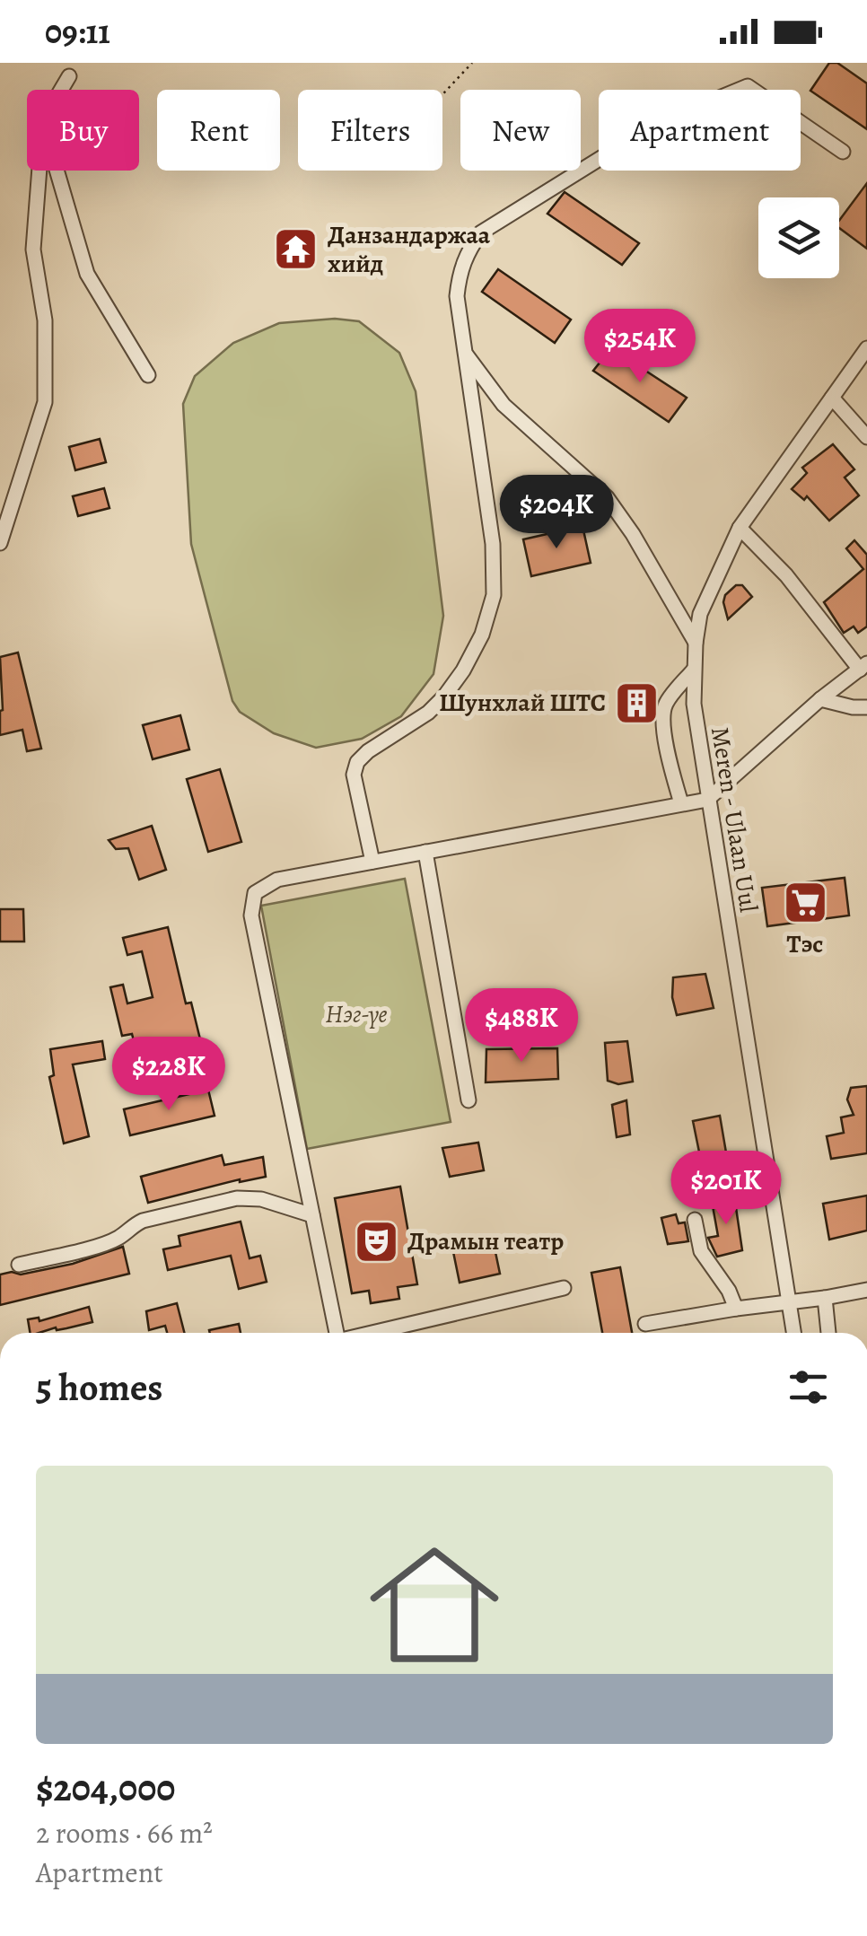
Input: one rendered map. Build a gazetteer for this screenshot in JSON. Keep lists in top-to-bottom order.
{
  "streets": {
    "street": ["Meren - Ulaan Uul"]
  },
  "parks": ["Нэг-үе"],
  "places": {
    "temple": ["Данзандаржаа хийд"],
    "building": ["Шунхлай ШТС"],
    "supermarket": ["Тэс"],
    "theatre": ["Драмын театр"]
  },
  "page": {
    "status": "09:11",
    "chip": [
      "Buy",
      "Rent",
      "Filters",
      "New",
      "Apartment"
    ],
    "price": [
      "$254K",
      "$204K",
      "$488K",
      "$228K",
      "$201K"
    ],
    "heading": "5 homes",
    "list": [
      {
        "name": "$204,000",
        "note": "2 rooms · 66 m² · Apartment"
      }
    ]
  }
}
